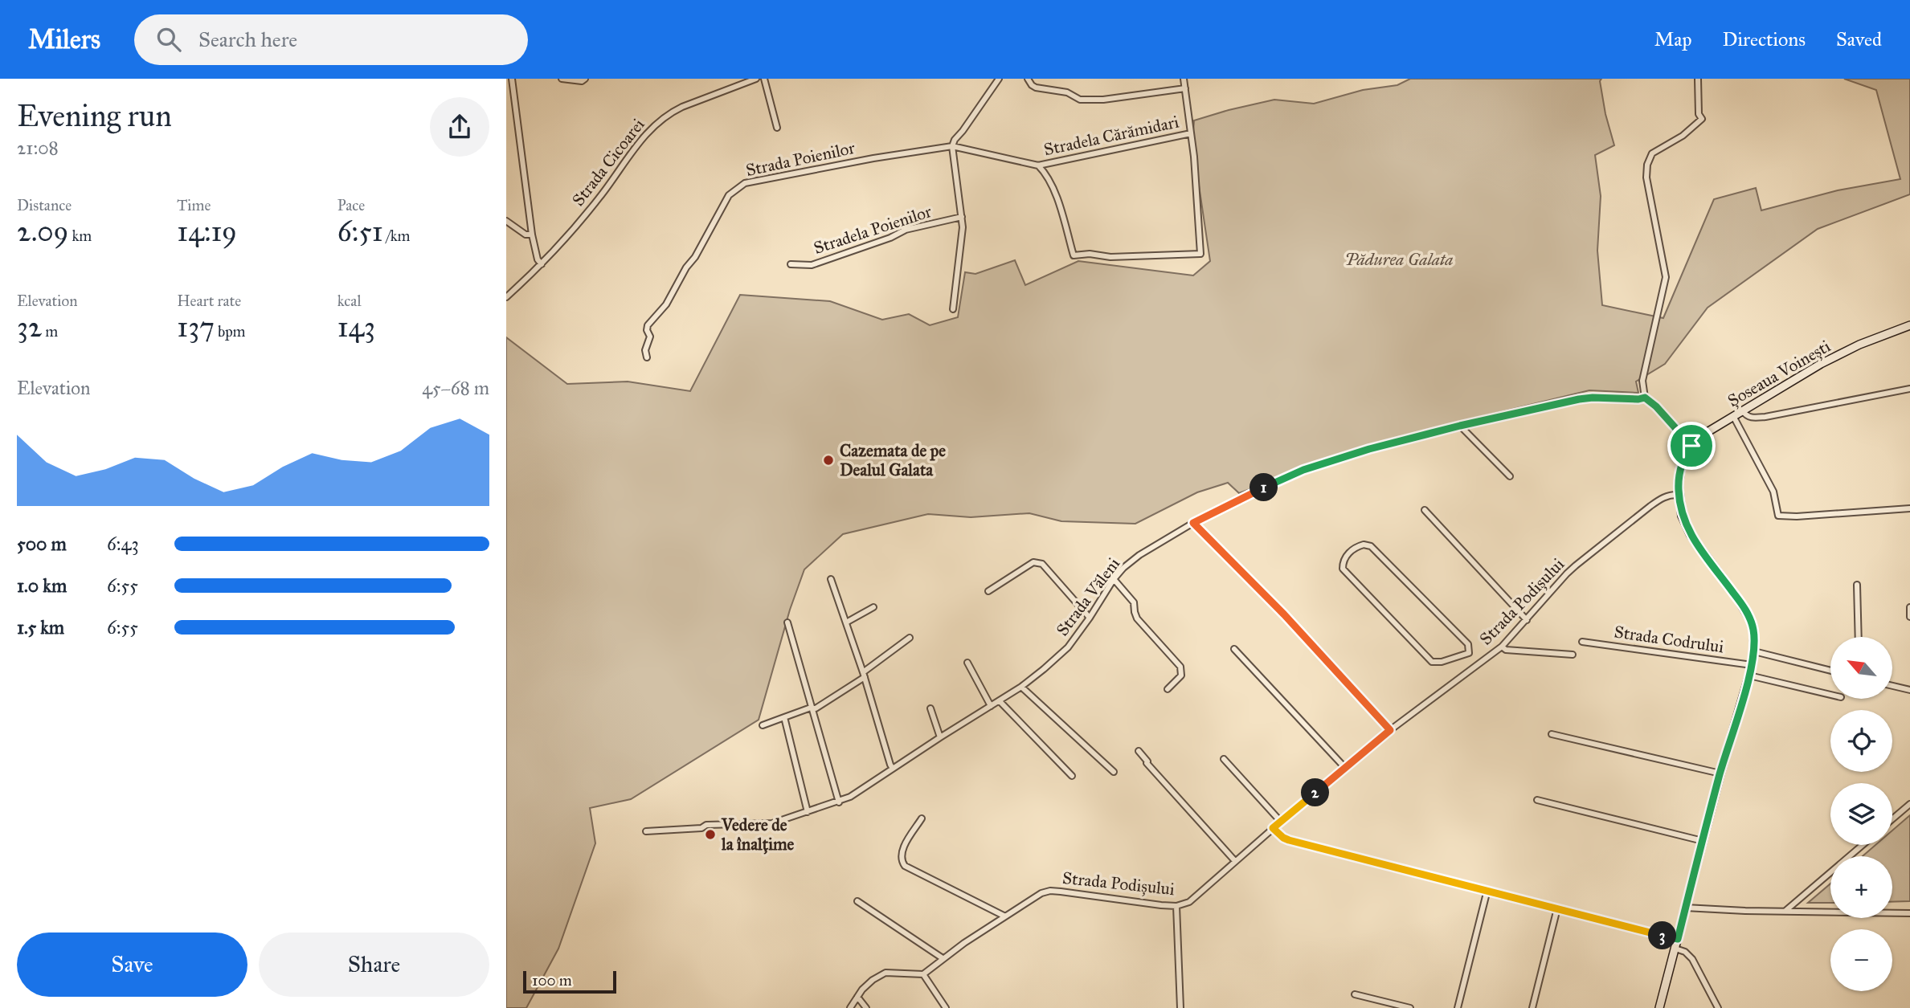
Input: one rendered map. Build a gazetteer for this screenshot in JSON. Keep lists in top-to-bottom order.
{
  "streets": {
    "main road": ["Șoseaua Voinești"],
    "street": [
      "Stradela Cărămidari",
      "Strada Poienilor",
      "Strada Cicoarei",
      "Stradela Poienilor",
      "Strada Văleni",
      "Strada Podișului",
      "Strada Codrului"
    ]
  },
  "crossings": [
    ["Stradela Cărămidari", "Strada Poienilor"],
    ["Șoseaua Voinești", "Strada Podișului"],
    ["Șoseaua Voinești", "Strada Codrului"]
  ],
  "parks": ["Pădurea Galata"],
  "places": ["Cazemata de pe Dealul Galata", "Vedere de la înalțime"],
  "scale_bar": "100 m",
  "north": "top left",
  "page": {
    "header": "Milers",
    "search": "Search here",
    "nav": ["Map", "Directions", "Saved"],
    "heading": ["Evening run", "21:08"],
    "stats": [
      ["Distance", "2.09 km"],
      ["Time", "14:19"],
      ["Pace", "6:51 /km"],
      ["Elevation", "32 m"],
      ["Heart rate", "137 bpm"],
      ["kcal", "143"]
    ],
    "chart": ["Elevation", "45–68 m"],
    "pins": ["1", "2", "3"],
    "list": [
      {
        "name": "500 m",
        "note": "6:43"
      },
      {
        "name": "1.0 km",
        "note": "6:55"
      },
      {
        "name": "1.5 km",
        "note": "6:55"
      }
    ],
    "map_buttons": ["+", "−"],
    "buttons": ["Save", "Share"],
    "scale": "100 m"
  }
}
